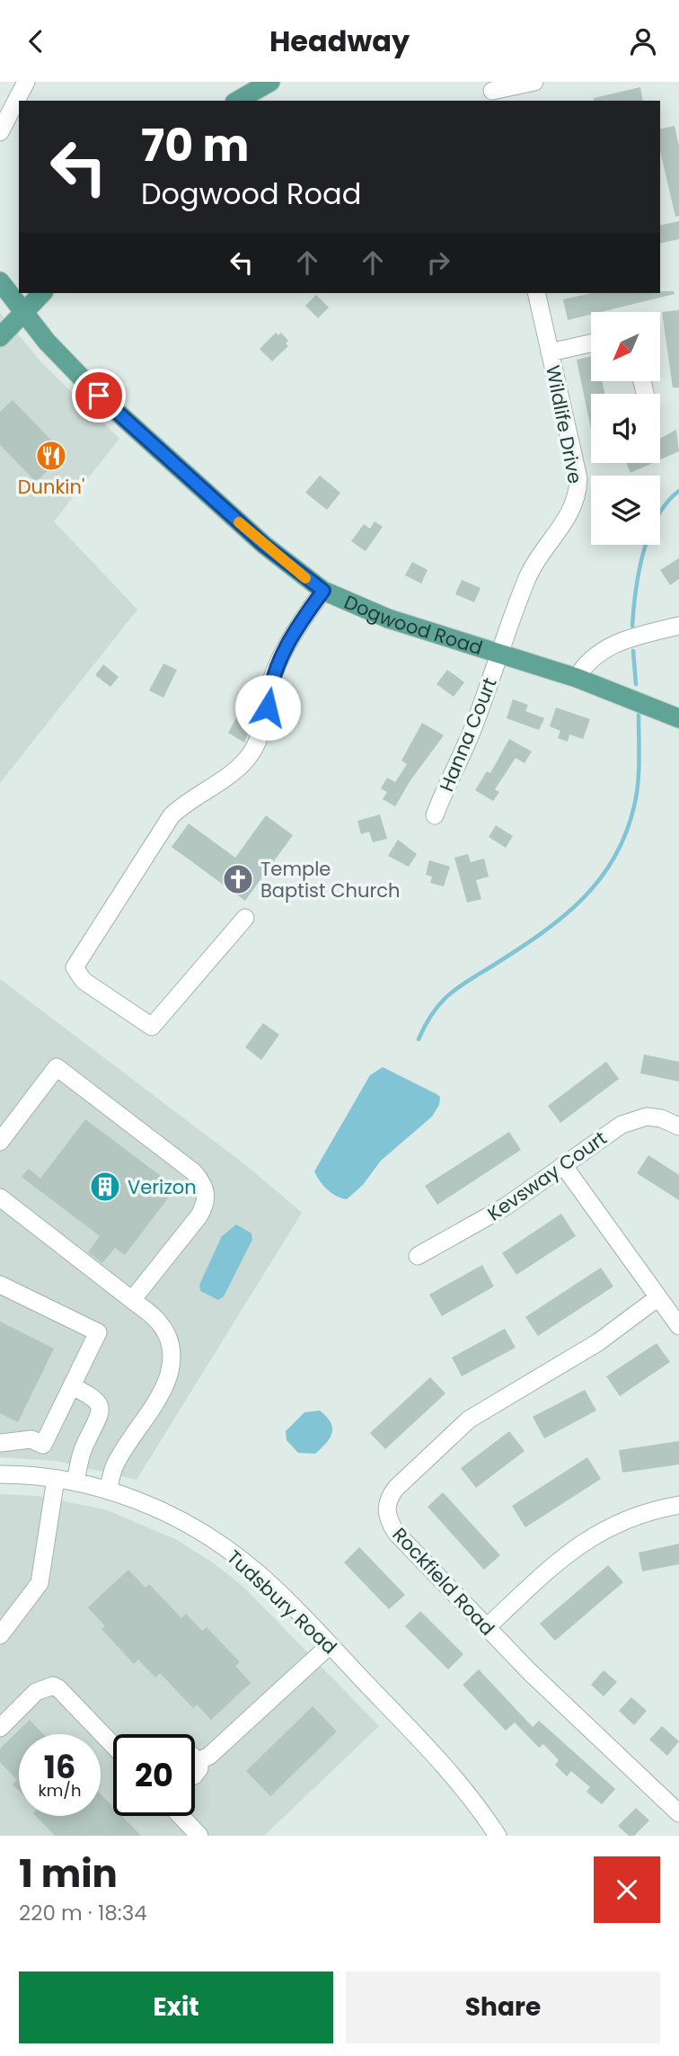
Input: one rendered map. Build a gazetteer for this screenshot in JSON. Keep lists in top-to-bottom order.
{
  "streets": {
    "main road": ["Dogwood Road"],
    "street": [
      "Wildlife Drive",
      "Hanna Court",
      "Kevsway Court",
      "Rockfield Road",
      "Tudsbury Road"
    ]
  },
  "crossings": [
    ["Wildlife Drive", "Dogwood Road"],
    ["Wildlife Drive", "Hanna Court"],
    ["Dogwood Road", "Hanna Court"]
  ],
  "places": {
    "restaurant": ["Dunkin'"],
    "church": ["Temple Baptist Church"],
    "building": ["Verizon"]
  },
  "north": "bottom left",
  "page": {
    "header": "Headway",
    "turn": ["70 m", "Dogwood Road"],
    "speed": "16 km/h",
    "limit": "20",
    "heading": ["1 min", "220 m · 18:34"],
    "buttons": ["Exit", "Share"]
  }
}
